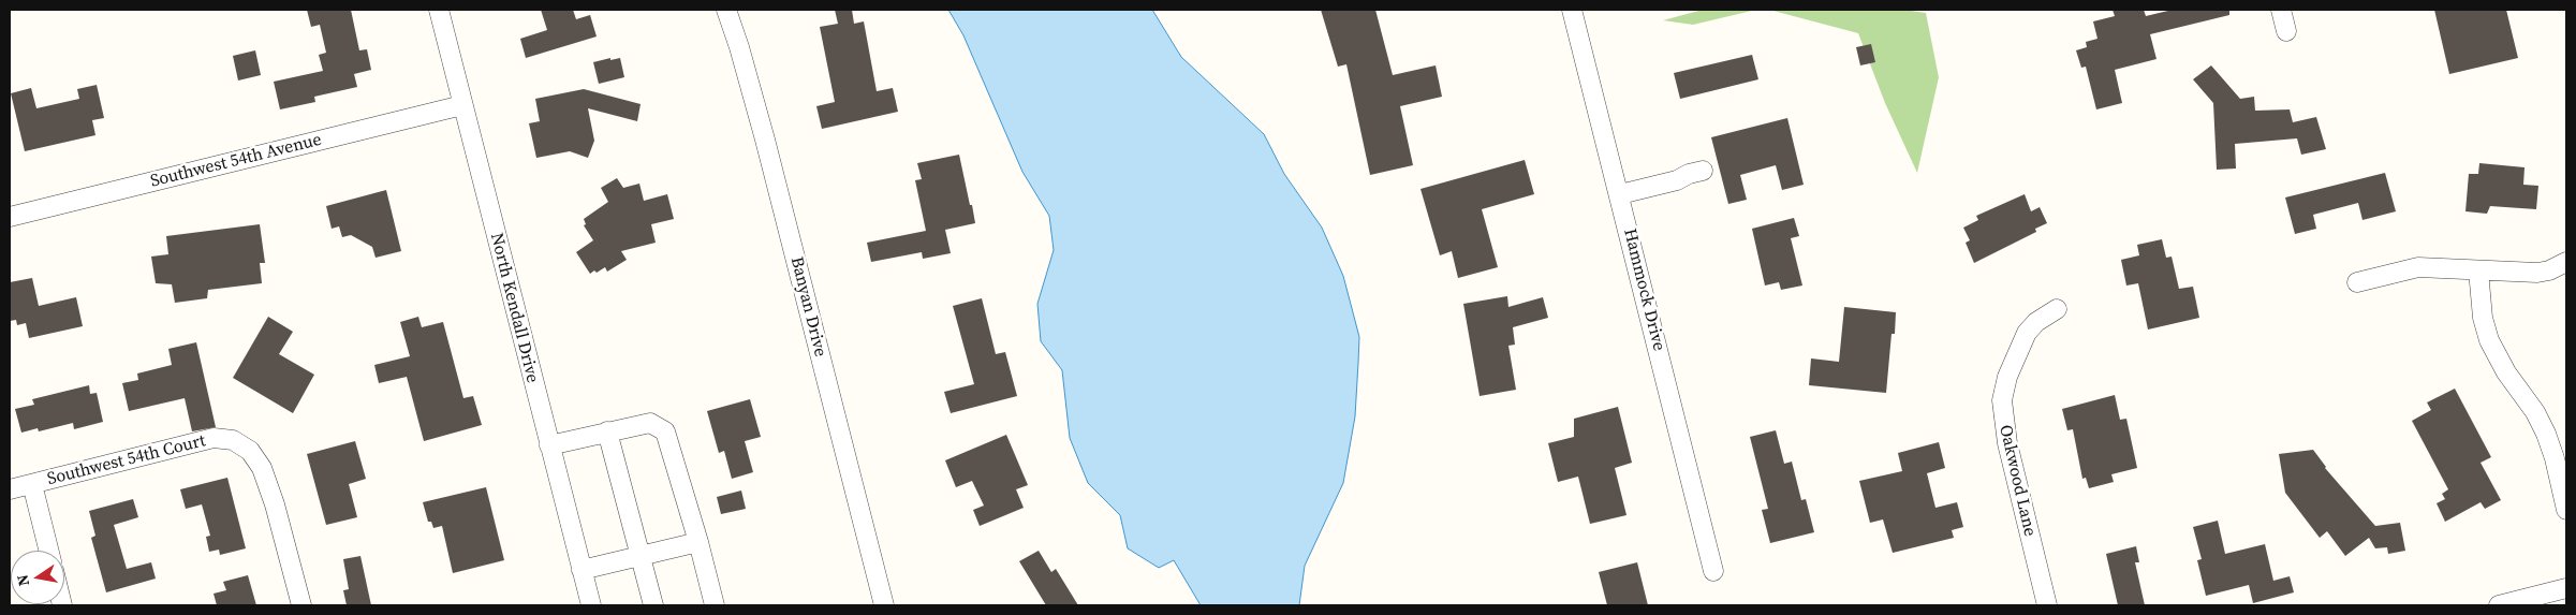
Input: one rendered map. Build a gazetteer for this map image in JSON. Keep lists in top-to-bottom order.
{
  "streets": {
    "street": [
      "Southwest 54th Avenue",
      "Hammock Drive",
      "Banyan Drive",
      "North Kendall Drive",
      "Southwest 54th Court",
      "Oakwood Lane"
    ]
  },
  "crossings": [
    ["Southwest 54th Avenue", "North Kendall Drive"]
  ],
  "north": "left"
}
